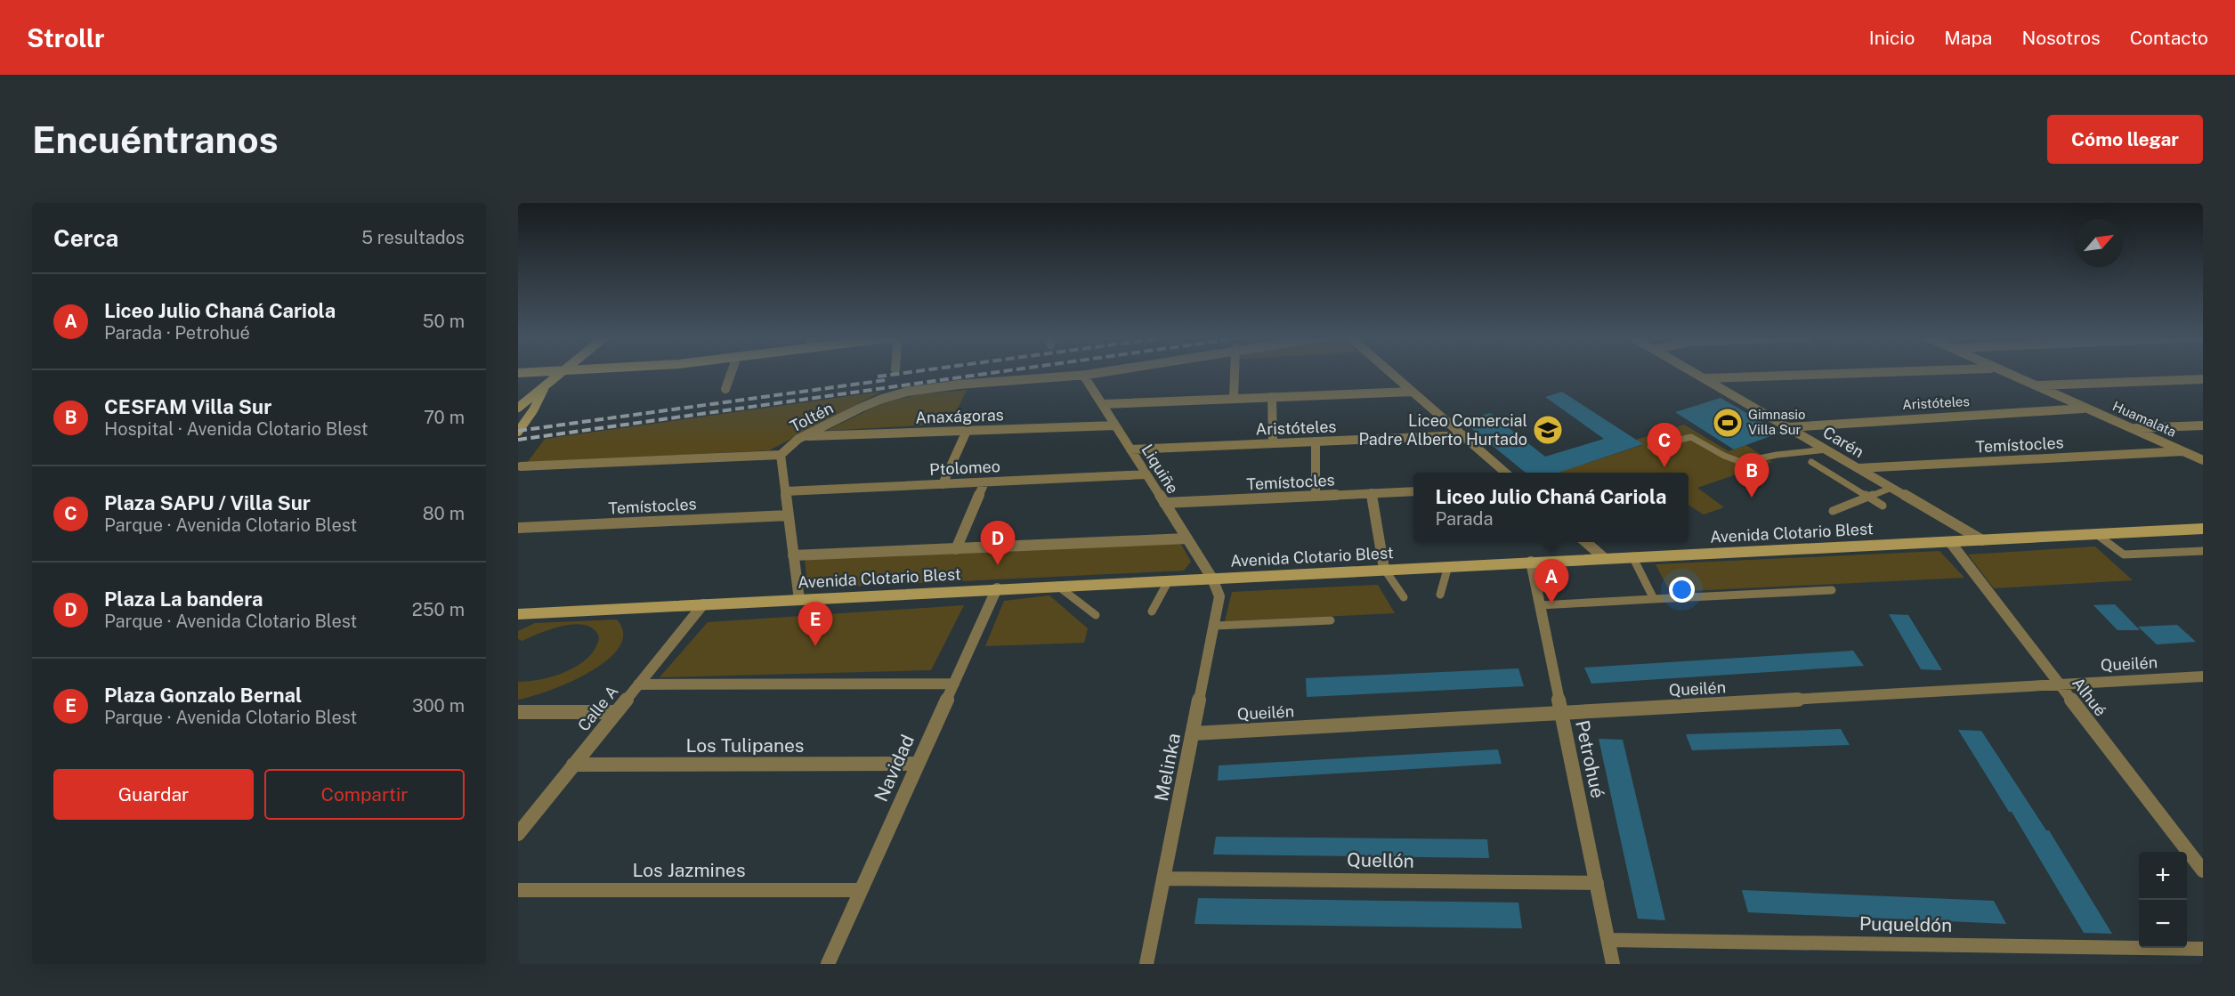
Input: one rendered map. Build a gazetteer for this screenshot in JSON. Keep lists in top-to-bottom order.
{
  "streets": {
    "main road": ["Avenida Clotario Blest"],
    "street": [
      "Aristóteles",
      "Anaxágoras",
      "Toltén",
      "Huamalata",
      "Carén",
      "Temístocles",
      "Ptolomeo",
      "Liquiñe",
      "Queilén",
      "Alhué",
      "Calle A",
      "Los Tulipanes",
      "Petrohué",
      "Melinka",
      "Navidad",
      "Quellón",
      "Los Jazmines",
      "Puqueldón"
    ]
  },
  "crossings": [
    ["Aristóteles", "Huamalata"],
    ["Aristóteles", "Carén"],
    ["Aristóteles", "Liquiñe"],
    ["Anaxágoras", "Toltén"],
    ["Anaxágoras", "Liquiñe"],
    ["Toltén", "Temístocles"],
    ["Toltén", "Ptolomeo"],
    ["Toltén", "Liquiñe"],
    ["Toltén", "Avenida Clotario Blest"],
    ["Huamalata", "Temístocles"],
    ["Carén", "Temístocles"],
    ["Carén", "Avenida Clotario Blest"],
    ["Temístocles", "Liquiñe"],
    ["Ptolomeo", "Liquiñe"],
    ["Liquiñe", "Avenida Clotario Blest"],
    ["Liquiñe", "Melinka"],
    ["Avenida Clotario Blest", "Alhué"],
    ["Avenida Clotario Blest", "Calle A"],
    ["Avenida Clotario Blest", "Petrohué"],
    ["Avenida Clotario Blest", "Melinka"],
    ["Avenida Clotario Blest", "Navidad"],
    ["Queilén", "Alhué"],
    ["Queilén", "Petrohué"],
    ["Queilén", "Melinka"],
    ["Calle A", "Los Tulipanes"],
    ["Los Tulipanes", "Navidad"],
    ["Petrohué", "Quellón"],
    ["Petrohué", "Puqueldón"],
    ["Melinka", "Quellón"],
    ["Navidad", "Los Jazmines"]
  ],
  "places": {
    "sports": ["Gimnasio Villa Sur"],
    "school or university": ["Liceo Comercial Padre Alberto Hurtado"]
  },
  "north": "top right",
  "page": {
    "header": "Strollr",
    "nav": [
      "Inicio",
      "Mapa",
      "Nosotros",
      "Contacto"
    ],
    "buttons": [
      "Cómo llegar",
      ["Guardar", "Compartir"]
    ],
    "title": "Encuéntranos",
    "heading": ["Cerca", "5 resultados"],
    "list": [
      {
        "mark": "A",
        "name": "Liceo Julio Chaná Cariola",
        "note": "Parada · Petrohué",
        "value": "50 m"
      },
      {
        "mark": "B",
        "name": "CESFAM Villa Sur",
        "note": "Hospital · Avenida Clotario Blest",
        "value": "70 m"
      },
      {
        "mark": "C",
        "name": "Plaza SAPU / Villa Sur",
        "note": "Parque · Avenida Clotario Blest",
        "value": "80 m"
      },
      {
        "mark": "D",
        "name": "Plaza La bandera",
        "note": "Parque · Avenida Clotario Blest",
        "value": "250 m"
      },
      {
        "mark": "E",
        "name": "Plaza Gonzalo Bernal",
        "note": "Parque · Avenida Clotario Blest",
        "value": "300 m"
      }
    ],
    "pins": [
      "C",
      "B",
      "D",
      "A",
      "E"
    ],
    "popup": ["Liceo Julio Chaná Cariola", "Parada"],
    "map_buttons": ["+", "−"]
  }
}
